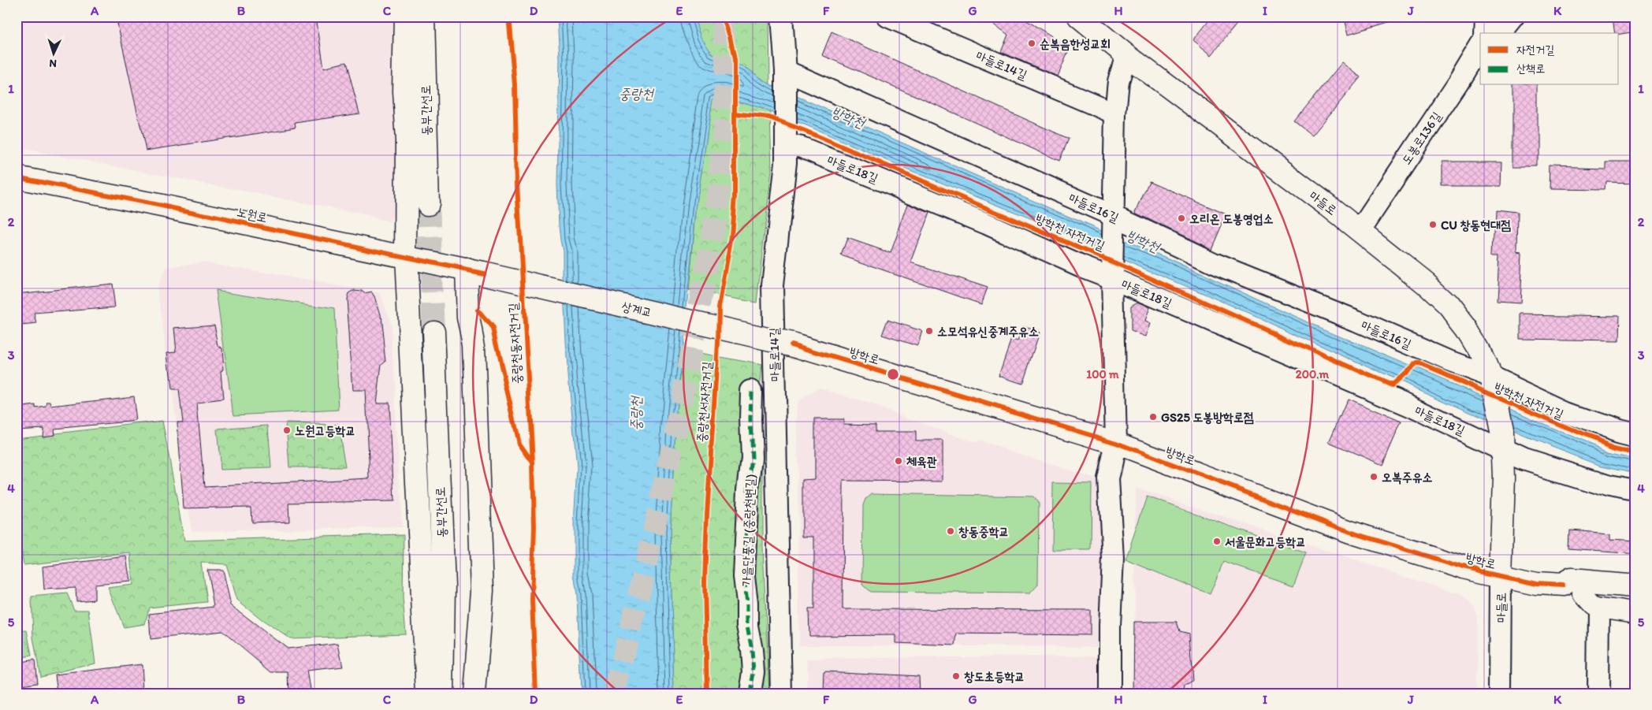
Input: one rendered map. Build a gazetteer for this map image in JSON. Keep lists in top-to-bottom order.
{
  "streets": {
    "main road": [
      "동부간선로",
      "마들로",
      "노원로",
      "상계교",
      "방학로"
    ],
    "street": [
      "마들로14길",
      "도봉로136길",
      "마들로18길",
      "마들로16길",
      "가을단풍길 (중랑천변길)"
    ],
    "cycle path": ["방학천 자전거길", "중랑천동자전거길", "중랑천서자전거길"]
  },
  "crossings": [
    ["마들로14길", "마들로18길"],
    ["마들로14길", "마들로16길"],
    ["도봉로136길", "마들로"],
    ["마들로18길", "마들로"],
    ["마들로", "마들로16길"],
    ["마들로", "방학로"],
    ["노원로", "상계교"],
    ["상계교", "방학로"]
  ],
  "water": ["중랑천", "방학천"],
  "places": [
    "순복음한성교회",
    "오리온 도봉영업소",
    "CU 창동현대점",
    "소모석유신중계주유소",
    "GS25 도봉방학로점",
    "노원고등학교",
    "체육관",
    "오복주유소",
    "창동중학교",
    "서울문화고등학교",
    "창도초등학교"
  ],
  "legend": ["자전거길", "산책로"],
  "north": "bottom",
  "grid": {
    "columns": [
      "A",
      "B",
      "C",
      "D",
      "E",
      "F",
      "G",
      "H",
      "I",
      "J",
      "K"
    ],
    "rows": [
      "1",
      "2",
      "3",
      "4",
      "5"
    ]
  },
  "rings": ["100 m", "200 m"]
}
